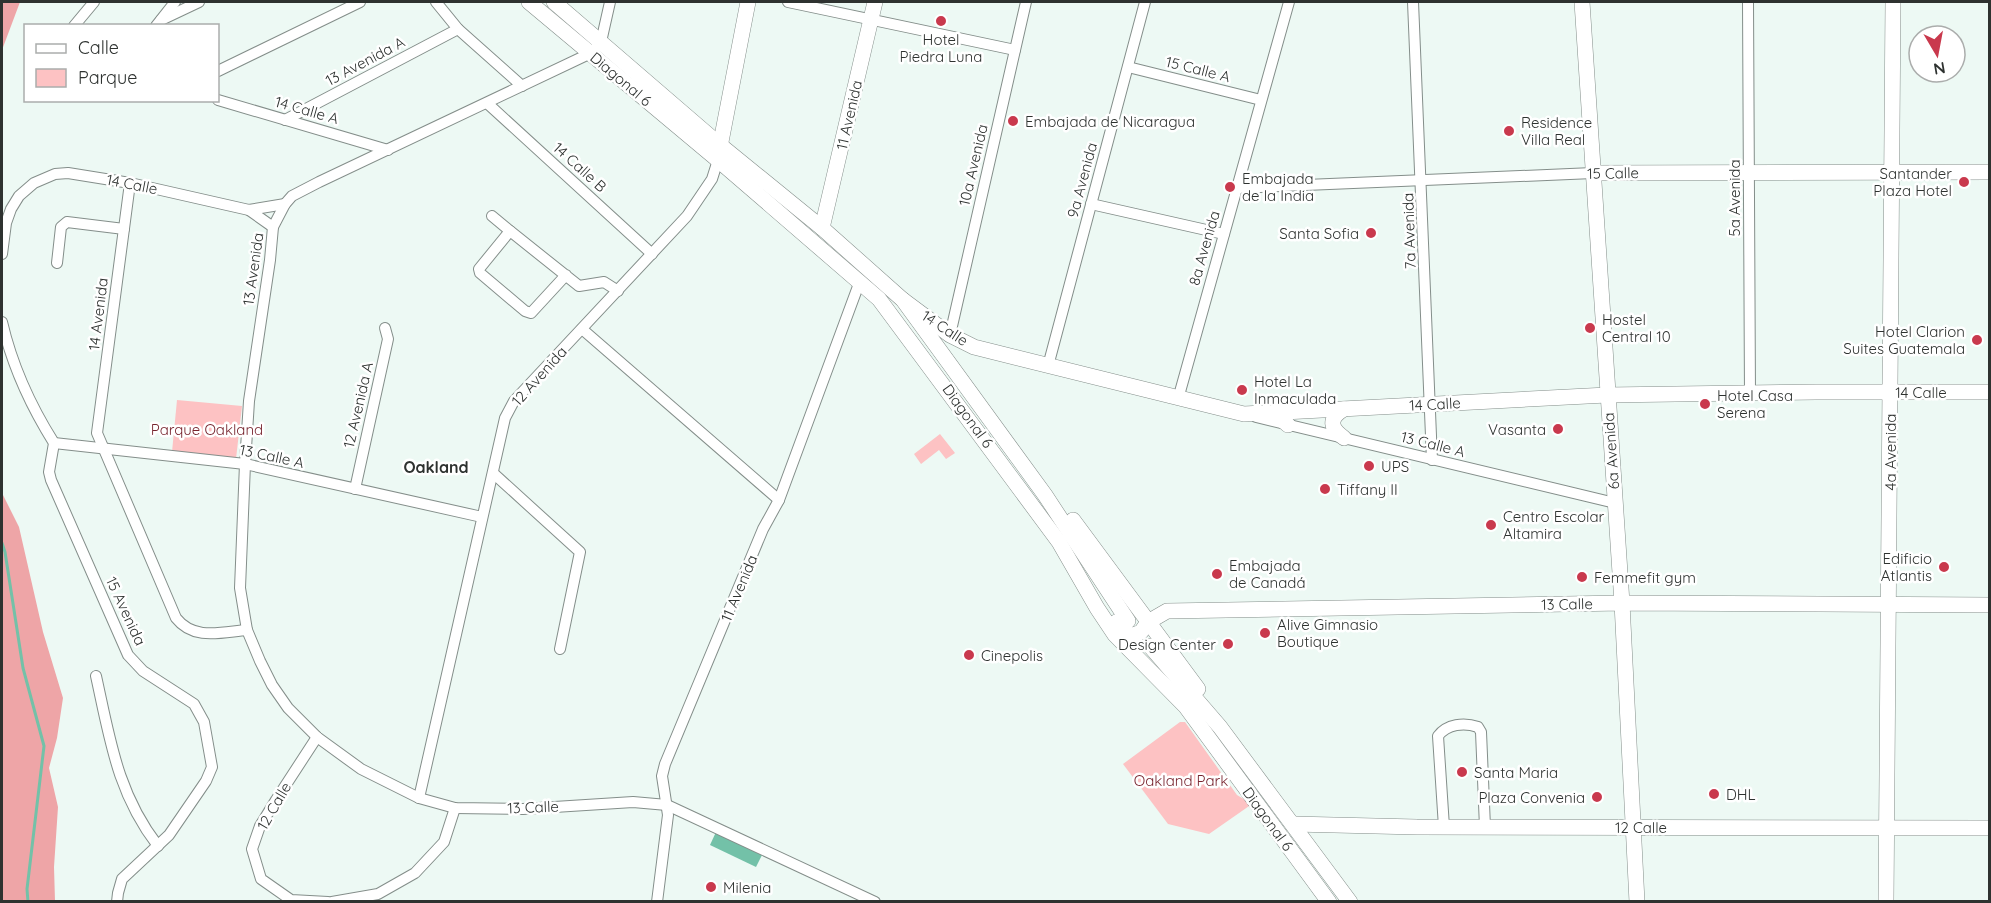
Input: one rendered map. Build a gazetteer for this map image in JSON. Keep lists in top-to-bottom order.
{
  "streets": {
    "street": [
      "13 Avenida A",
      "15 Calle A",
      "Diagonal 6",
      "14 Calle A",
      "11 Avenida",
      "10a Avenida",
      "14 Calle B",
      "15 Calle",
      "9a Avenida",
      "14 Calle",
      "5a Avenida",
      "7a Avenida",
      "8a Avenida",
      "13 Avenida",
      "14 Avenida",
      "12 Avenida",
      "12 Avenida A",
      "13 Calle A",
      "6a Avenida",
      "4a Avenida",
      "13 Calle",
      "15 Avenida",
      "12 Calle"
    ]
  },
  "crossings": [
    ["13 Avenida A", "14 Calle A"],
    ["15 Calle A", "9a Avenida"],
    ["15 Calle A", "8a Avenida"],
    ["Diagonal 6", "11 Avenida"],
    ["Diagonal 6", "14 Calle"],
    ["Diagonal 6", "13 Avenida"],
    ["Diagonal 6", "12 Avenida"],
    ["Diagonal 6", "13 Calle"],
    ["Diagonal 6", "12 Calle"],
    ["14 Calle A", "13 Avenida"],
    ["11 Avenida", "13 Calle"],
    ["10a Avenida", "14 Calle"],
    ["14 Calle B", "13 Avenida"],
    ["14 Calle B", "12 Avenida"],
    ["15 Calle", "5a Avenida"],
    ["15 Calle", "7a Avenida"],
    ["15 Calle", "8a Avenida"],
    ["15 Calle", "6a Avenida"],
    ["15 Calle", "4a Avenida"],
    ["9a Avenida", "14 Calle"],
    ["14 Calle", "5a Avenida"],
    ["14 Calle", "7a Avenida"],
    ["14 Calle", "8a Avenida"],
    ["14 Calle", "13 Avenida"],
    ["14 Calle", "14 Avenida"],
    ["14 Calle", "13 Calle A"],
    ["14 Calle", "6a Avenida"],
    ["14 Calle", "4a Avenida"],
    ["7a Avenida", "13 Calle A"],
    ["13 Avenida", "14 Avenida"],
    ["13 Avenida", "13 Calle A"],
    ["13 Avenida", "13 Calle"],
    ["14 Avenida", "13 Calle A"],
    ["14 Avenida", "13 Calle"],
    ["12 Avenida", "13 Calle A"],
    ["12 Avenida", "13 Calle"],
    ["12 Avenida A", "13 Calle A"],
    ["13 Calle A", "6a Avenida"],
    ["13 Calle A", "15 Avenida"],
    ["6a Avenida", "13 Calle"],
    ["6a Avenida", "12 Calle"],
    ["4a Avenida", "13 Calle"],
    ["4a Avenida", "12 Calle"],
    ["13 Calle", "12 Calle"]
  ],
  "districts": ["Oakland"],
  "parks": ["Parque Oakland", "Oakland Park"],
  "places": [
    "Hotel Piedra Luna",
    "Embajada de Nicaragua",
    "Residence Villa Real",
    "Santander Plaza Hotel",
    "Embajada de la India",
    "Santa Sofia",
    "Hostel Central 10",
    "Hotel Clarion Suites Guatemala",
    "Hotel La Inmaculada",
    "Hotel Casa Serena",
    "Vasanta",
    "UPS",
    "Tiffany II",
    "Centro Escolar Altamira",
    "Edificio Atlantis",
    "Embajada de Canadá",
    "Femmefit gym",
    "Alive Gimnasio Boutique",
    "Design Center",
    "Cinepolis",
    "Santa Maria",
    "DHL",
    "Plaza Convenia",
    "Milenia"
  ],
  "legend": ["Calle", "Parque"],
  "north": "bottom"
}
